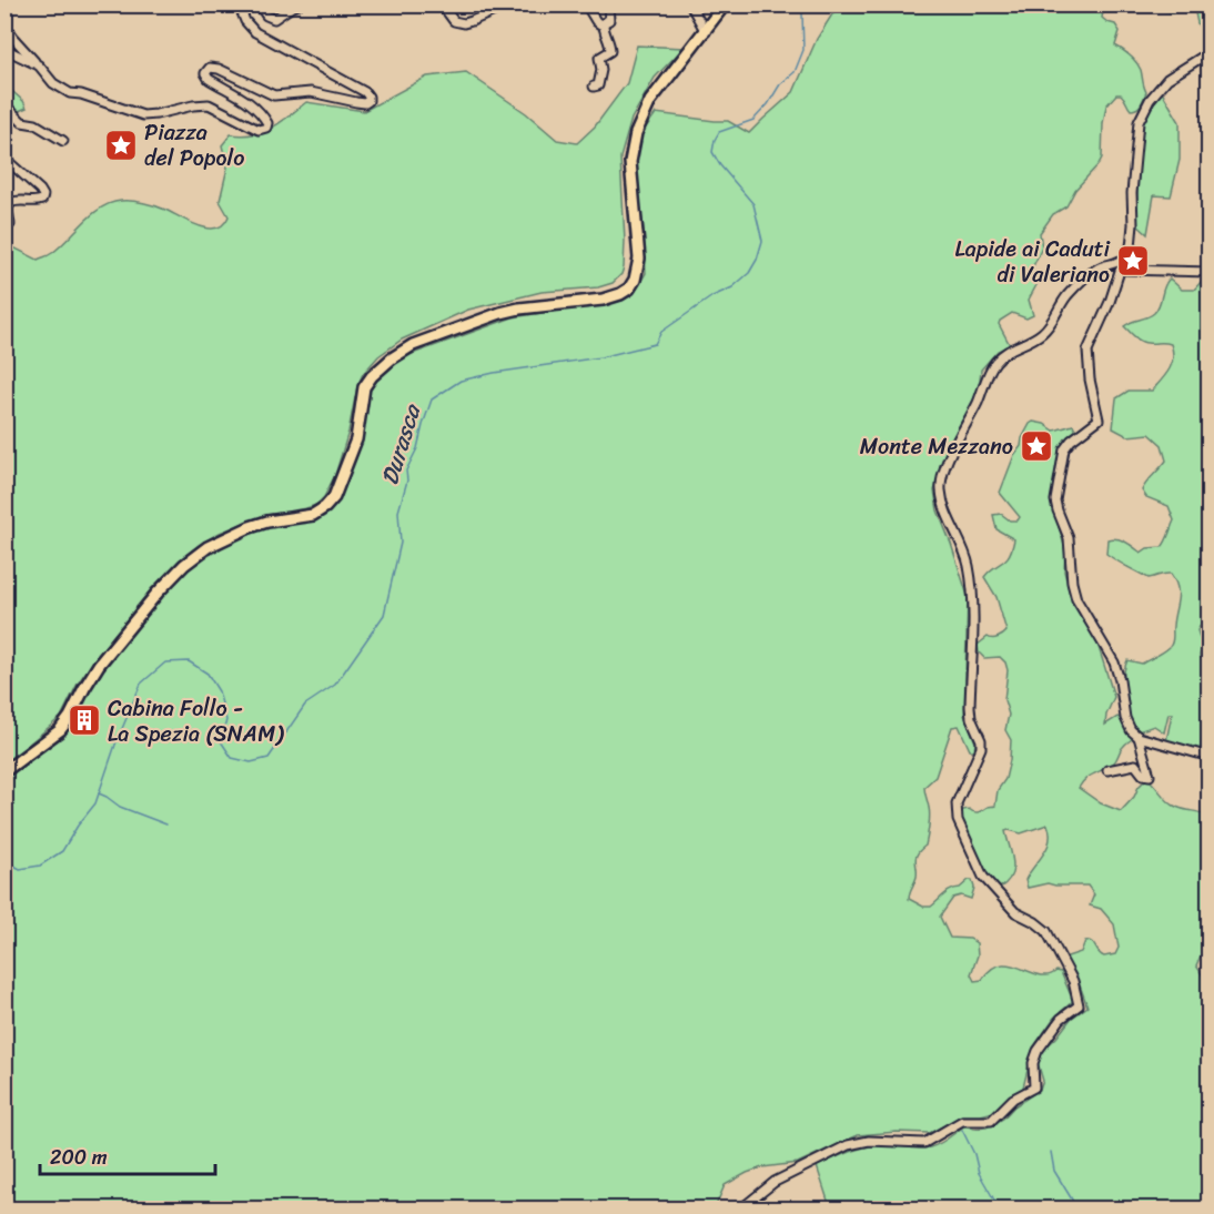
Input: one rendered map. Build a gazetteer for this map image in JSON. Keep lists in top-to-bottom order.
{
  "water": ["Durasca"],
  "places": {
    "place": ["Piazza del Popolo", "Lapide ai Caduti di Valeriano", "Monte Mezzano"],
    "building": ["Cabina Follo - La Spezia (SNAM)"]
  },
  "scale_bar": "200 m"
}
